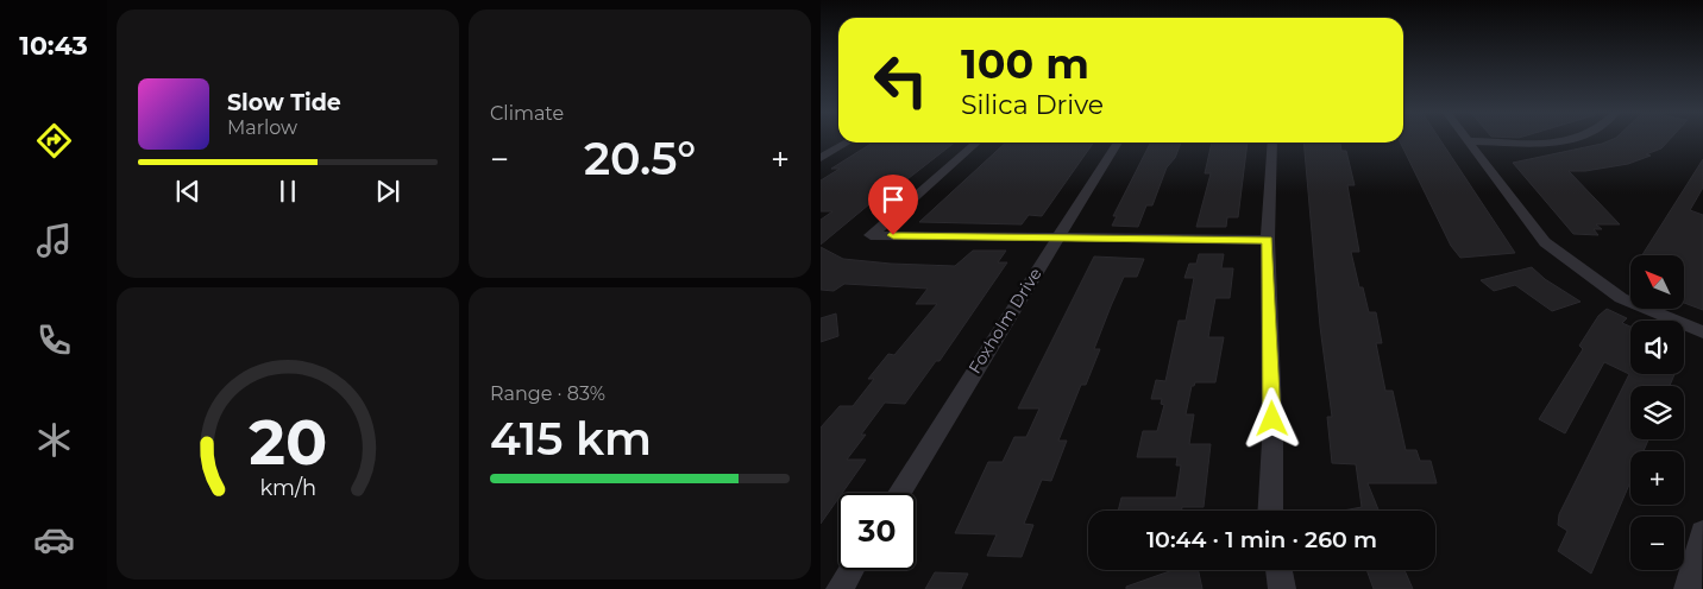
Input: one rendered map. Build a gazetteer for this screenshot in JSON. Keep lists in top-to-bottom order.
{
  "streets": {
    "street": ["Foxholm Drive"]
  },
  "north": "top left",
  "page": {
    "tabs": "10:43",
    "tile": [
      "Climate",
      ["Range · 83%", "415 km"]
    ],
    "turn": ["100 m", "Silica Drive"],
    "song": ["Slow Tide", "Marlow"],
    "heat": ["−", "20.5°", "+"],
    "map_buttons": ["+", "−"],
    "limit": "30",
    "trip": "10:44 · 1 min · 260 m",
    "gauge": ["20", "km/h"]
  }
}
